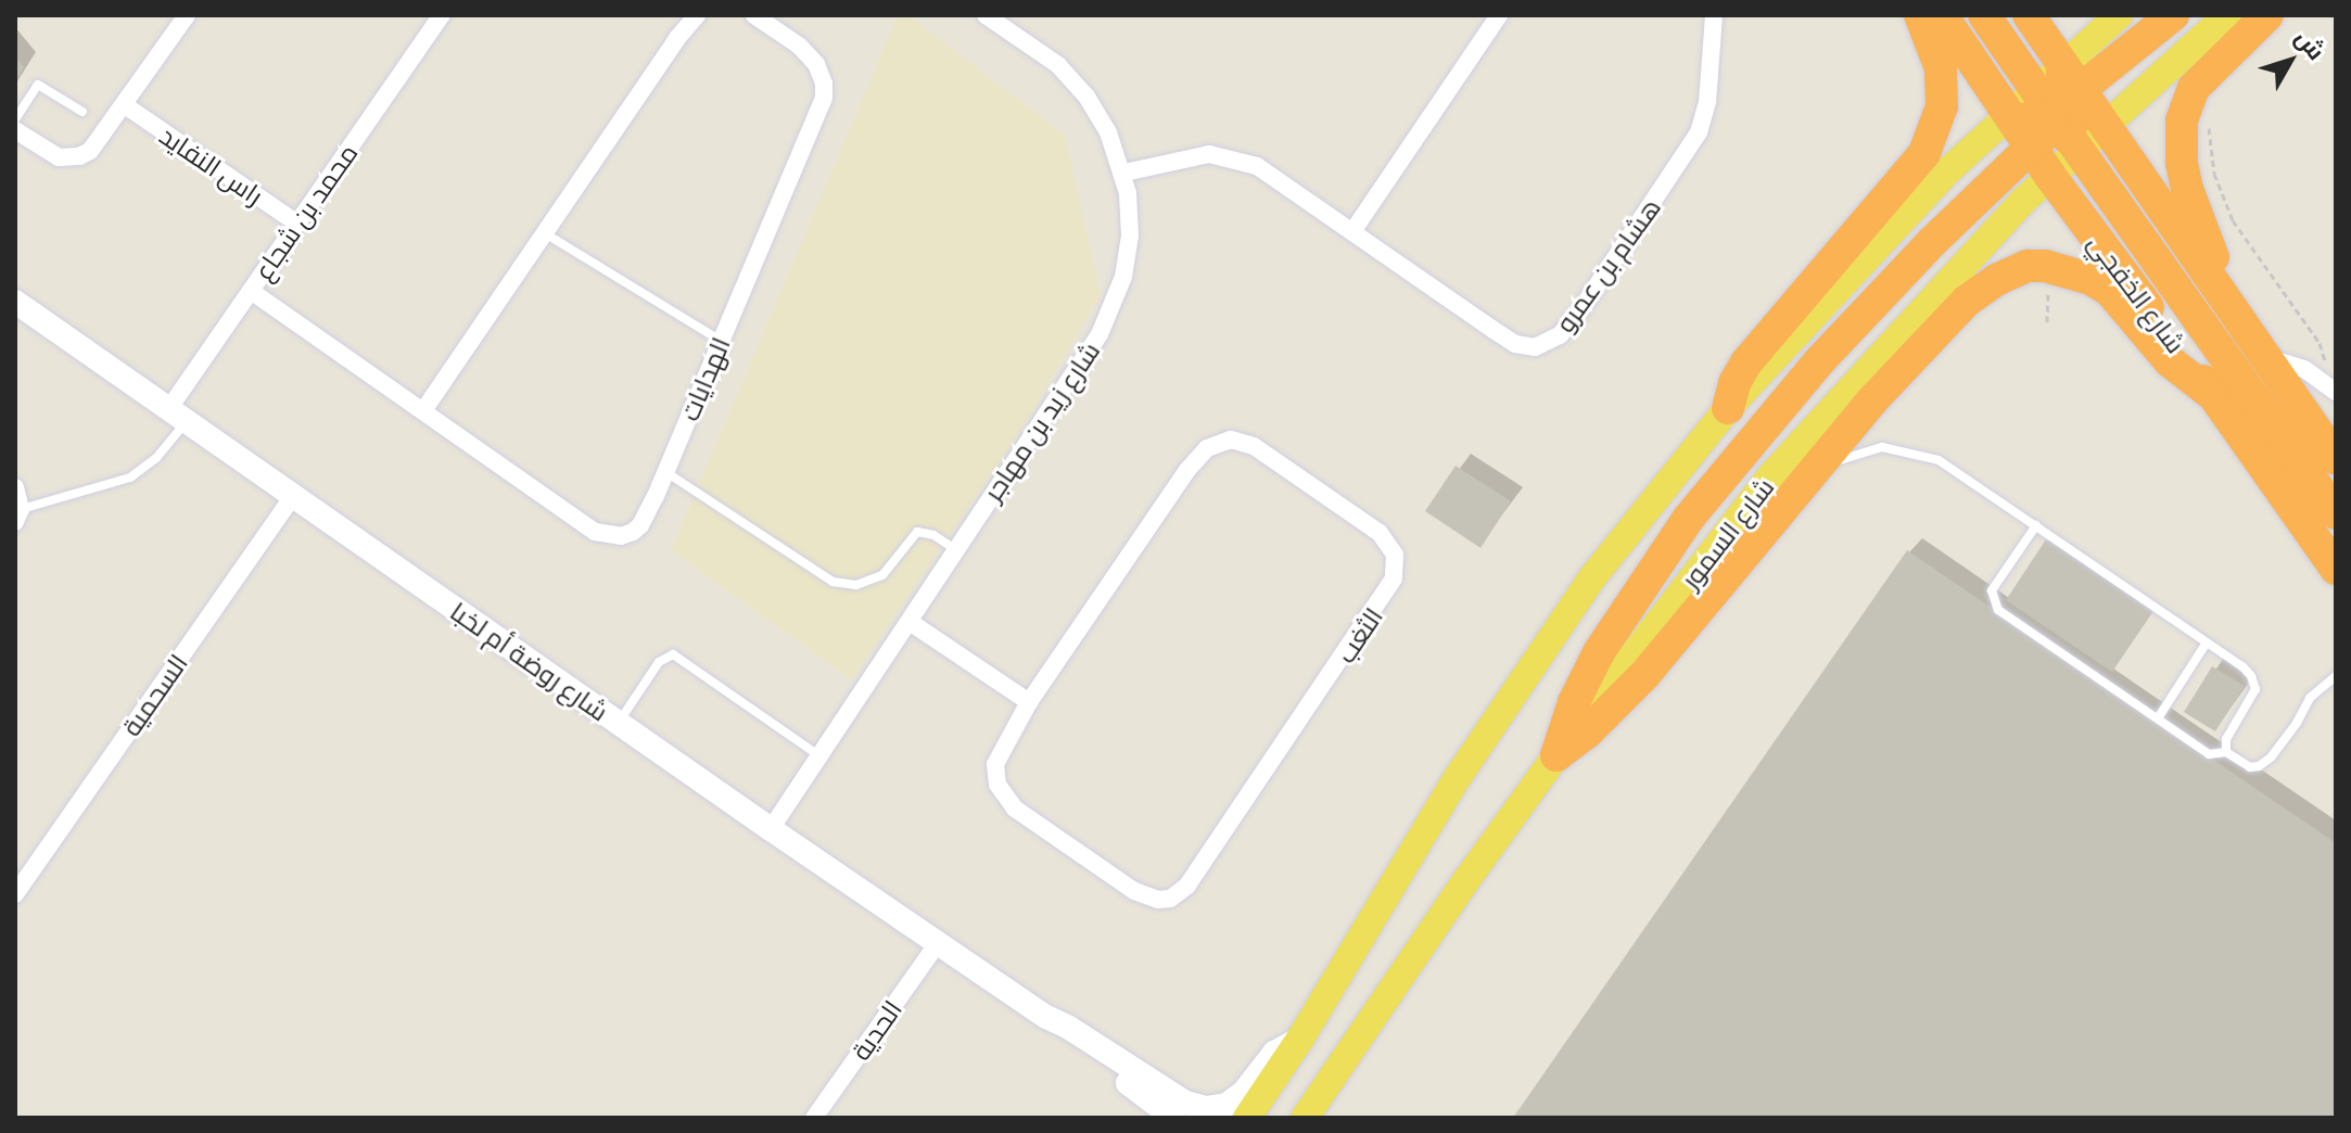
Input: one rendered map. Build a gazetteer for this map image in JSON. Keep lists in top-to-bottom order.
{
  "streets": {
    "highway": ["شارع الخفجي"],
    "main road": ["شارع السمور"],
    "street": [
      "راس النفايد",
      "محمد بن شجاع",
      "هشام بن عمرو",
      "الهدايات",
      "شارع زيد بن مهاجر",
      "الثغب",
      "شارع روضة أم لخبا",
      "السحمية",
      "الحدية"
    ]
  },
  "crossings": [
    ["راس النفايد", "محمد بن شجاع"],
    ["محمد بن شجاع", "الهدايات"],
    ["محمد بن شجاع", "شارع روضة أم لخبا"],
    ["هشام بن عمرو", "شارع زيد بن مهاجر"],
    ["شارع الخفجي", "شارع السمور"],
    ["شارع زيد بن مهاجر", "شارع روضة أم لخبا"],
    ["شارع روضة أم لخبا", "السحمية"],
    ["شارع روضة أم لخبا", "الحدية"]
  ],
  "north": "top right"
}
